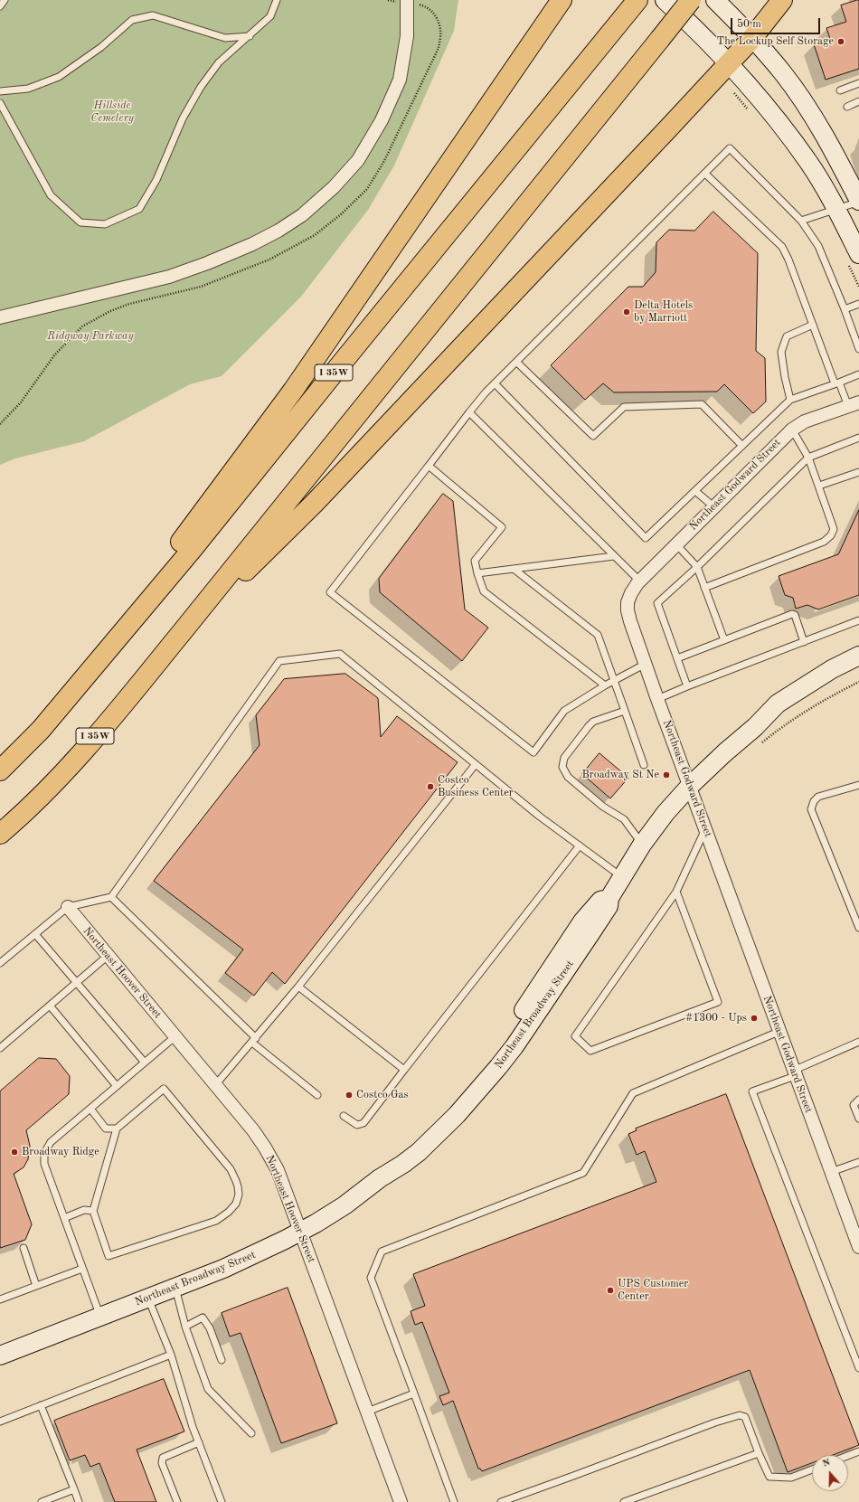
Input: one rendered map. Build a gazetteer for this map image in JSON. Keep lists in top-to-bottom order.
{
  "streets": {
    "highway": ["I 35W"],
    "main road": ["Northeast Broadway Street"],
    "street": ["Northeast Godward Street", "Northeast Hoover Street"]
  },
  "crossings": [
    ["Northeast Godward Street", "Northeast Broadway Street"],
    ["Northeast Hoover Street", "Northeast Broadway Street"]
  ],
  "parks": ["Hillside Cemetery", "Ridgway Parkway"],
  "places": [
    "The Lockup Self Storage",
    "Delta Hotels by Marriott",
    "Broadway St Ne",
    "Costco Business Center",
    "#1300 - Ups",
    "Costco Gas",
    "Broadway Ridge",
    "UPS Customer Center"
  ],
  "scale_bar": "50 m",
  "north": "top"
}
